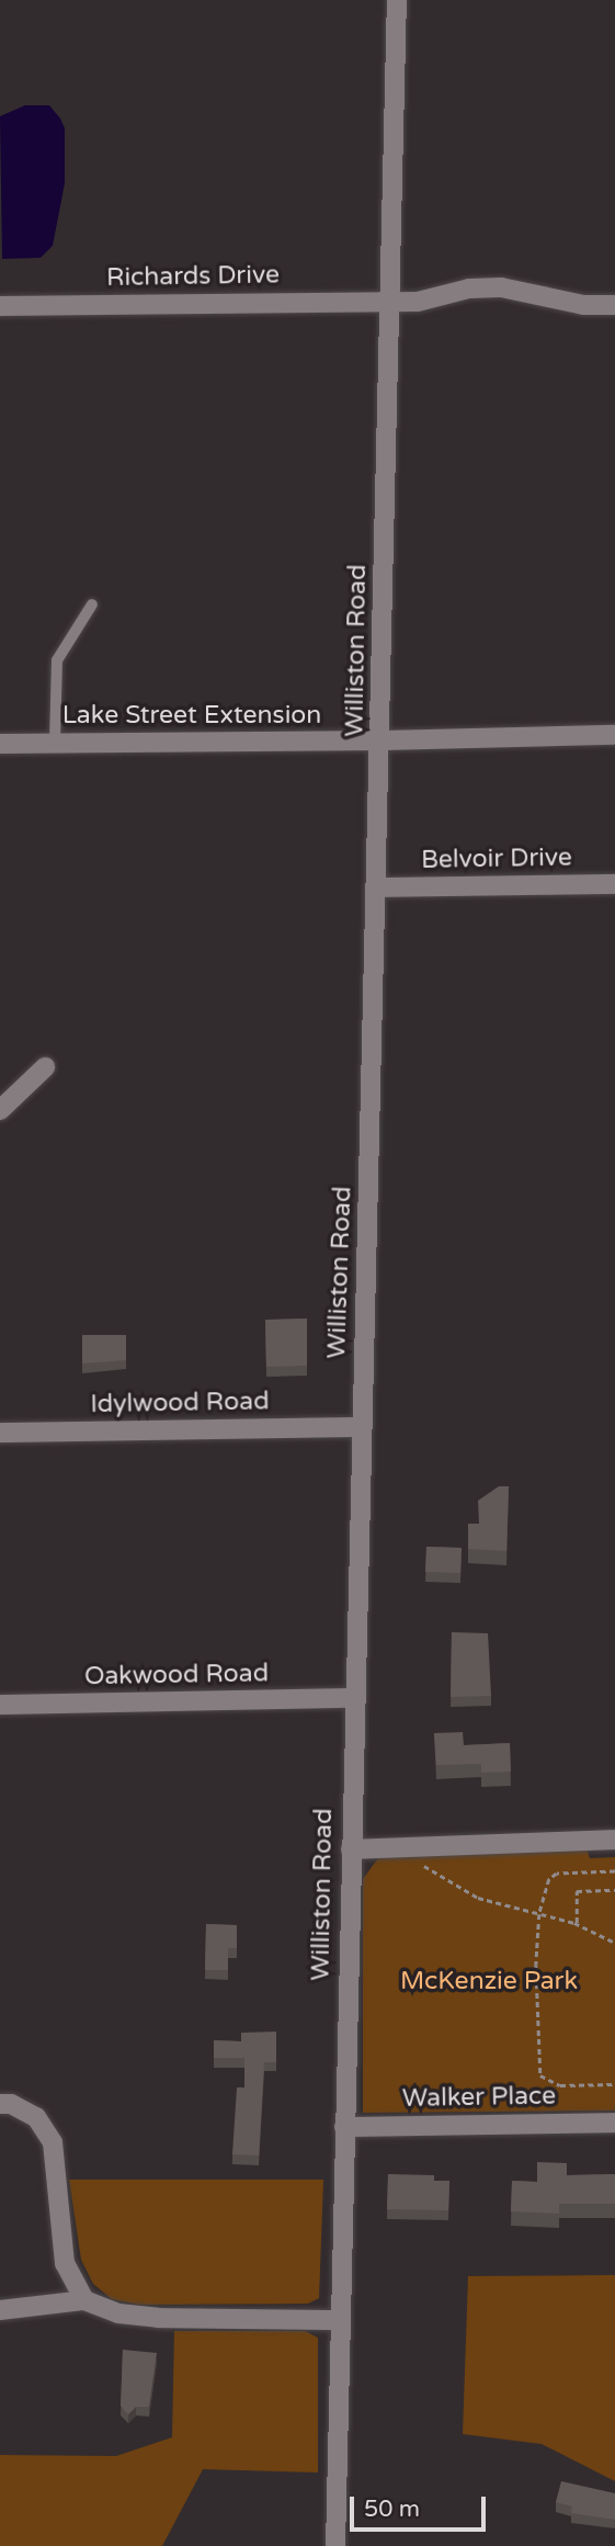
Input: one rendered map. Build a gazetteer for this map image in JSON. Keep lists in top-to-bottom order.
{
  "streets": {
    "street": [
      "Richards Drive",
      "Williston Road",
      "Lake Street Extension",
      "Belvoir Drive",
      "Idylwood Road",
      "Oakwood Road",
      "Walker Place"
    ]
  },
  "crossings": [
    ["Richards Drive", "Williston Road"],
    ["Williston Road", "Lake Street Extension"],
    ["Williston Road", "Belvoir Drive"],
    ["Williston Road", "Idylwood Road"],
    ["Williston Road", "Oakwood Road"],
    ["Williston Road", "Walker Place"]
  ],
  "parks": ["McKenzie Park"],
  "scale_bar": "50 m"
}
